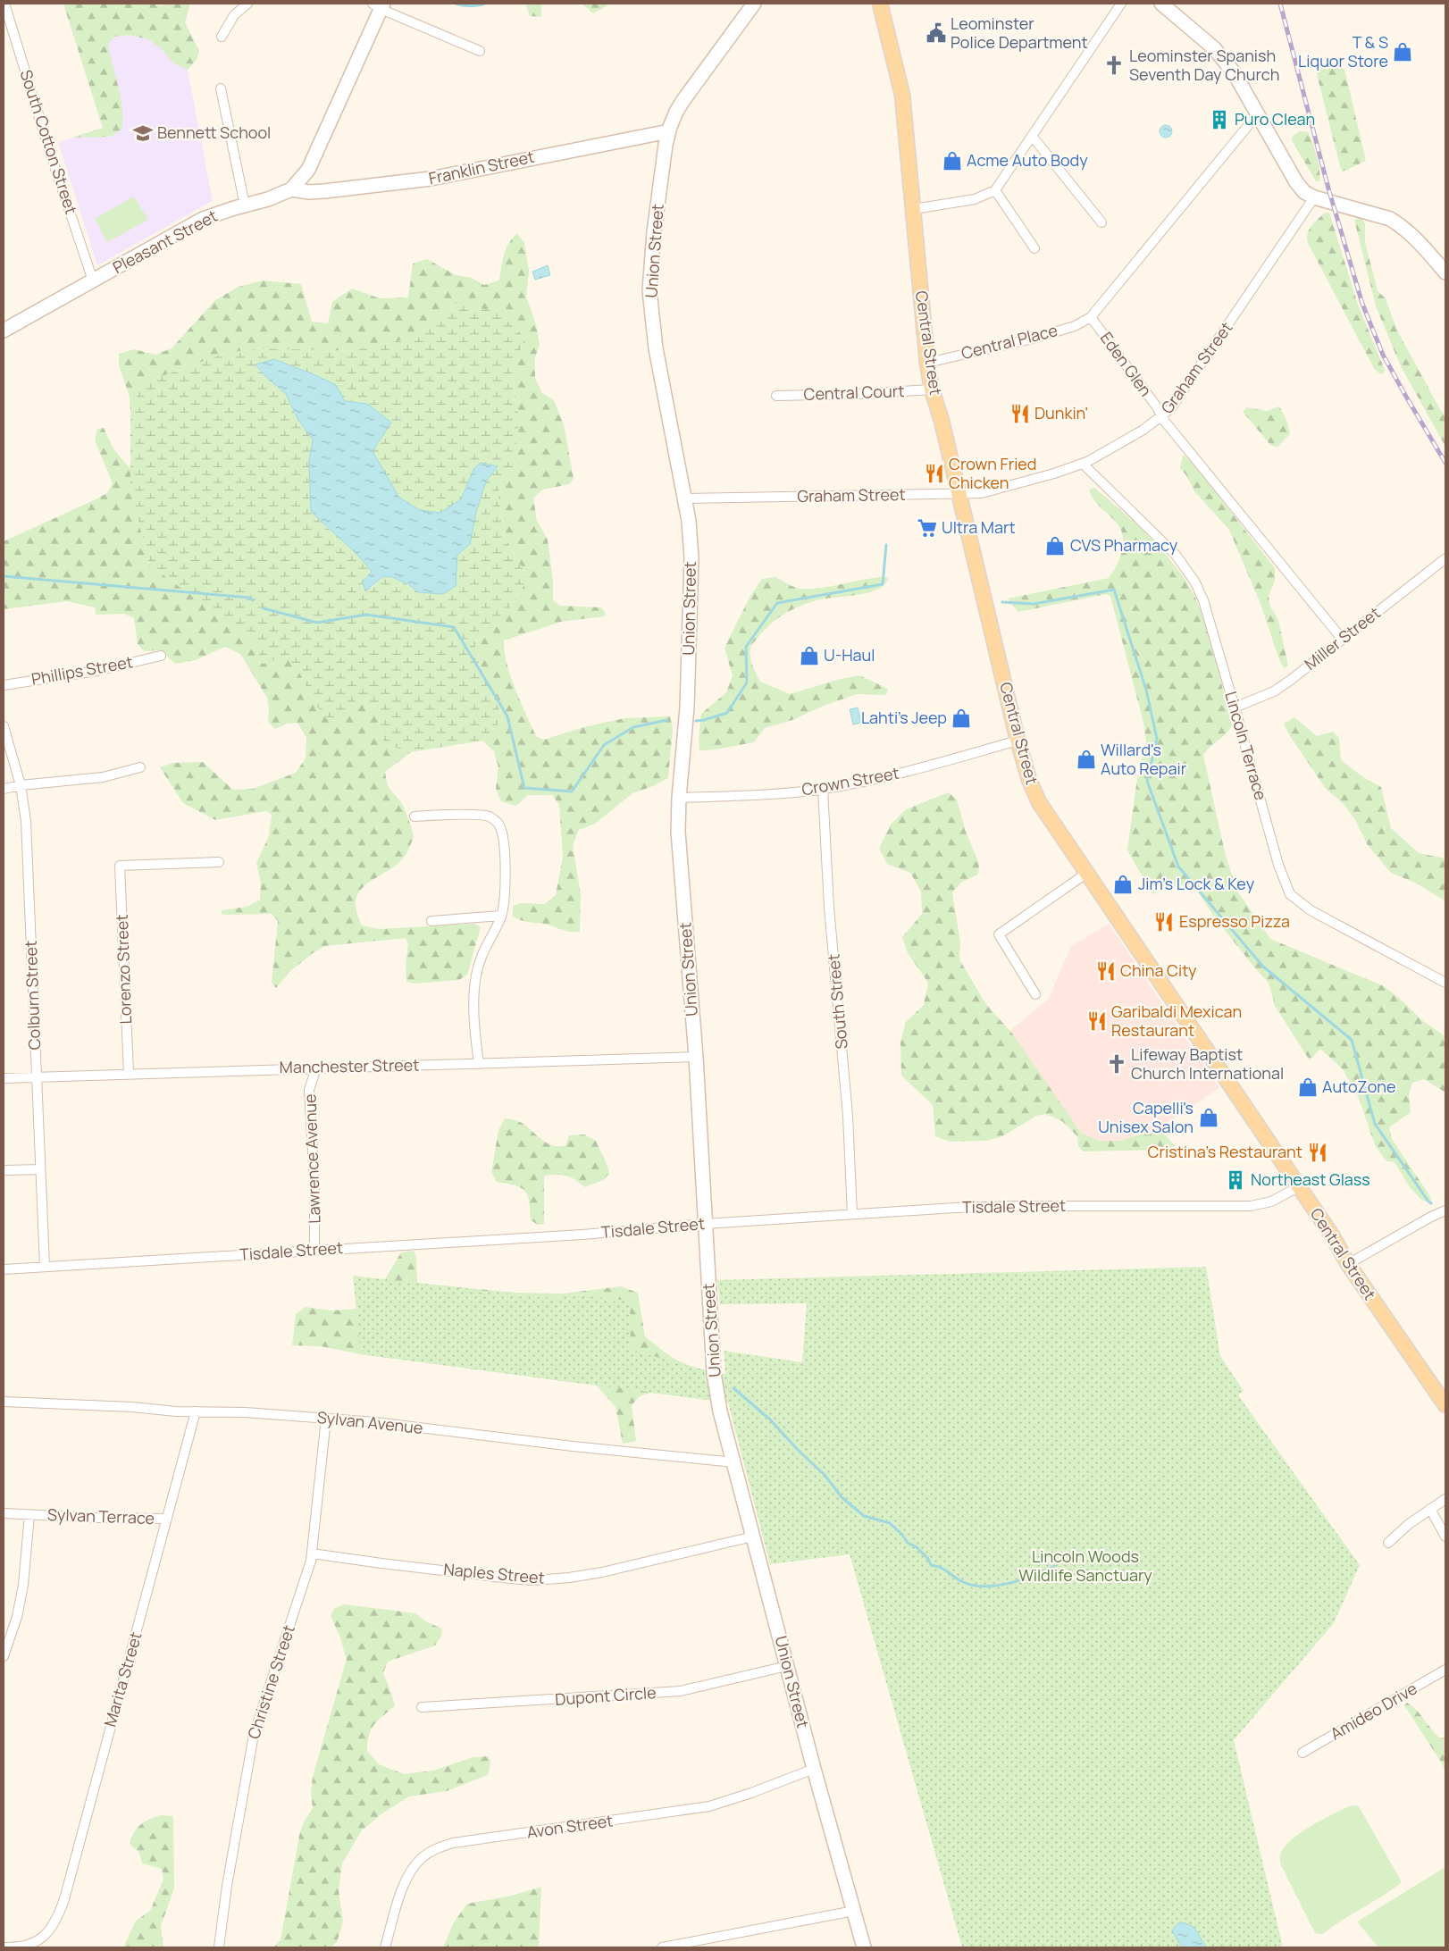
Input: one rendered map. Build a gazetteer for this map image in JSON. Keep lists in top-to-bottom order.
{
  "streets": {
    "main road": [
      "Franklin Street",
      "Pleasant Street",
      "Union Street",
      "Central Street"
    ],
    "street": [
      "South Cotton Street",
      "Central Place",
      "Eden Glen",
      "Graham Street",
      "Central Court",
      "Miller Street",
      "Phillips Street",
      "Lincoln Terrace",
      "Crown Street",
      "Lorenzo Street",
      "Colburn Street",
      "South Street",
      "Manchester Street",
      "Lawrence Avenue",
      "Tisdale Street",
      "Sylvan Avenue",
      "Sylvan Terrace",
      "Naples Street",
      "Marita Street",
      "Christine Street",
      "Dupont Circle",
      "Amideo Drive",
      "Avon Street"
    ]
  },
  "crossings": [
    ["South Cotton Street", "Pleasant Street"],
    ["Franklin Street", "Pleasant Street"],
    ["Franklin Street", "Union Street"],
    ["Union Street", "Graham Street"],
    ["Union Street", "Crown Street"],
    ["Union Street", "Manchester Street"],
    ["Union Street", "Tisdale Street"],
    ["Union Street", "Sylvan Avenue"],
    ["Union Street", "Naples Street"],
    ["Union Street", "Dupont Circle"],
    ["Union Street", "Avon Street"],
    ["Central Place", "Central Street"],
    ["Central Place", "Eden Glen"],
    ["Central Street", "Graham Street"],
    ["Central Street", "Central Court"],
    ["Central Street", "Crown Street"],
    ["Central Street", "Tisdale Street"],
    ["Eden Glen", "Graham Street"],
    ["Eden Glen", "Miller Street"],
    ["Graham Street", "Lincoln Terrace"],
    ["Miller Street", "Lincoln Terrace"],
    ["Crown Street", "South Street"],
    ["Lorenzo Street", "Manchester Street"],
    ["Colburn Street", "Manchester Street"],
    ["Colburn Street", "Tisdale Street"],
    ["South Street", "Tisdale Street"],
    ["Manchester Street", "Lawrence Avenue"],
    ["Lawrence Avenue", "Tisdale Street"],
    ["Sylvan Avenue", "Sylvan Terrace"],
    ["Sylvan Avenue", "Christine Street"],
    ["Sylvan Terrace", "Marita Street"],
    ["Naples Street", "Christine Street"]
  ],
  "parks": ["Lincoln Woods Wildlife Sanctuary"],
  "places": {
    "public building": ["Leominster Police Department"],
    "shop": [
      "T & S Liquor Store",
      "Acme Auto Body",
      "CVS Pharmacy",
      "U-Haul",
      "Lahti's Jeep",
      "Willard's Auto Repair",
      "Jim's Lock & Key",
      "AutoZone",
      "Capelli's Unisex Salon"
    ],
    "church": ["Leominster Spanish Seventh Day Church", "Lifeway Baptist Church International"],
    "building": ["Puro Clean", "Northeast Glass"],
    "school or university": ["Bennett School"],
    "restaurant": [
      "Dunkin'",
      "Crown Fried Chicken",
      "Espresso Pizza",
      "China City",
      "Garibaldi Mexican Restaurant",
      "Cristina's Restaurant"
    ],
    "supermarket": ["Ultra Mart"]
  }
}
